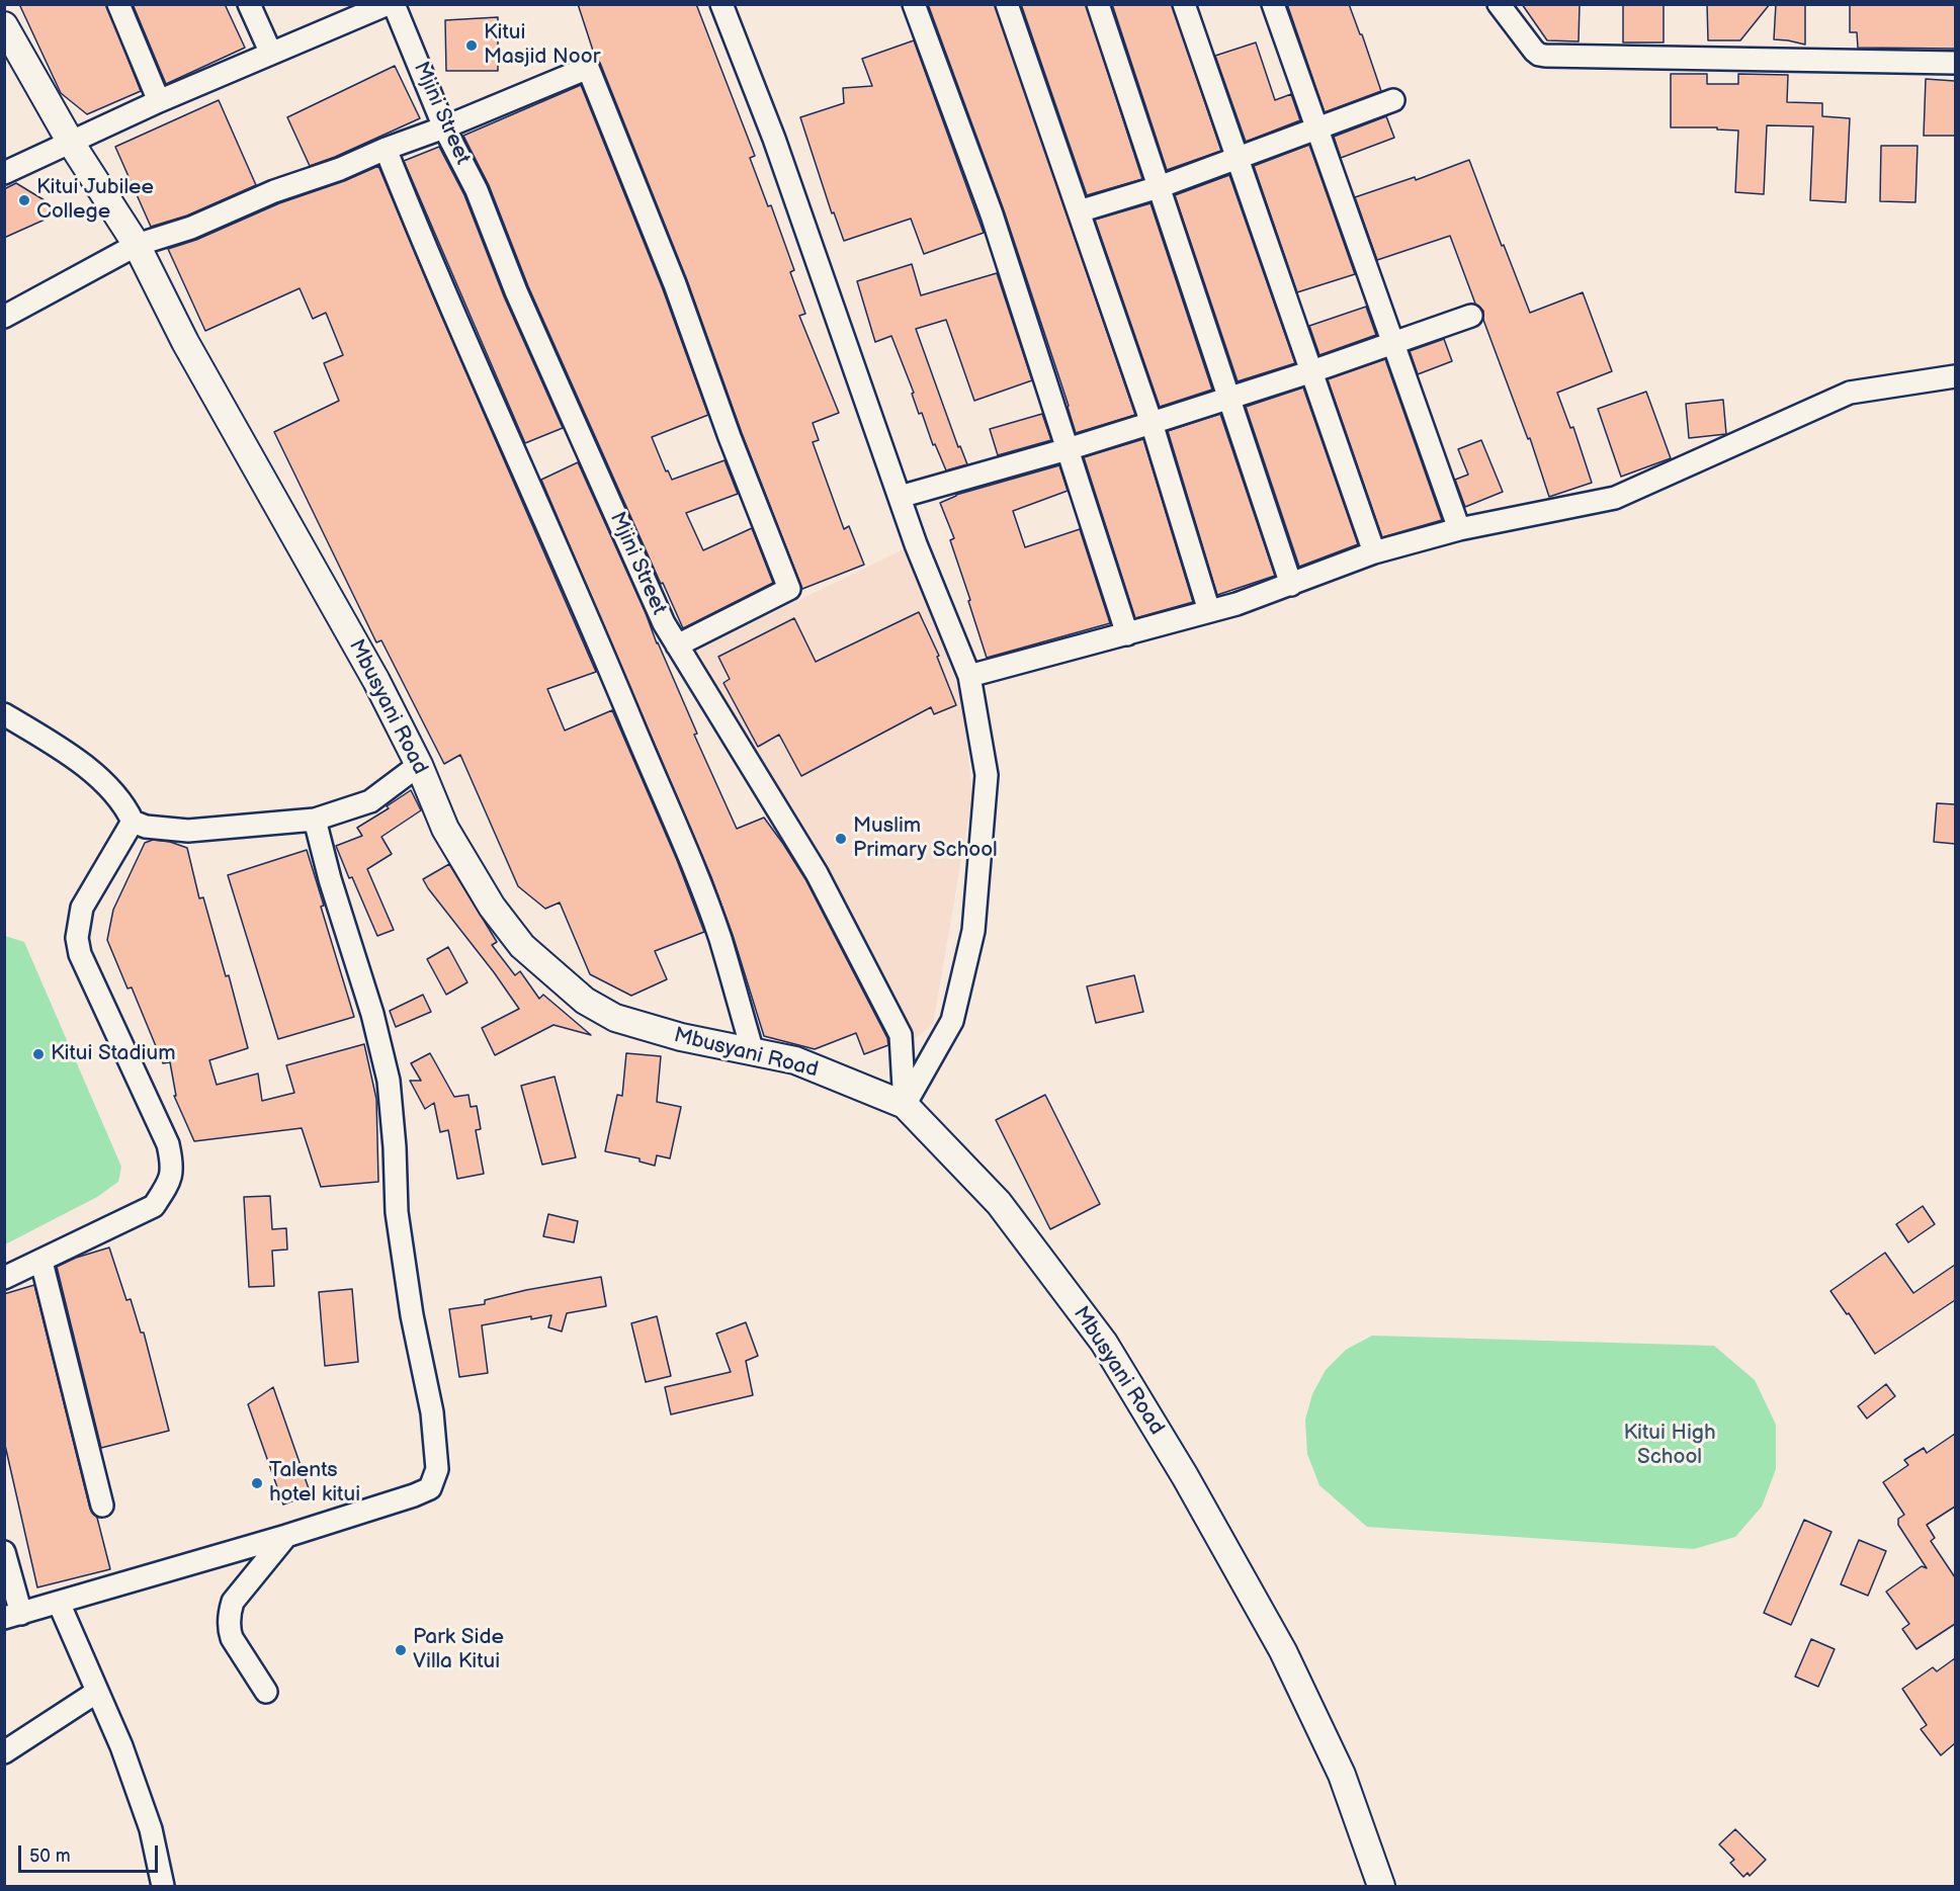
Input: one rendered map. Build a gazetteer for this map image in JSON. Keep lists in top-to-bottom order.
{
  "streets": {
    "street": ["Mjini Street", "Mbusyani Road"]
  },
  "crossings": [
    ["Mjini Street", "Mbusyani Road"]
  ],
  "parks": ["Kitui High School"],
  "places": [
    "Kitui Masjid Noor",
    "Kitui Jubilee College",
    "Muslim Primary School",
    "Kitui Stadium",
    "Talents hotel kitui",
    "Park Side Villa Kitui"
  ],
  "scale_bar": "50 m"
}
